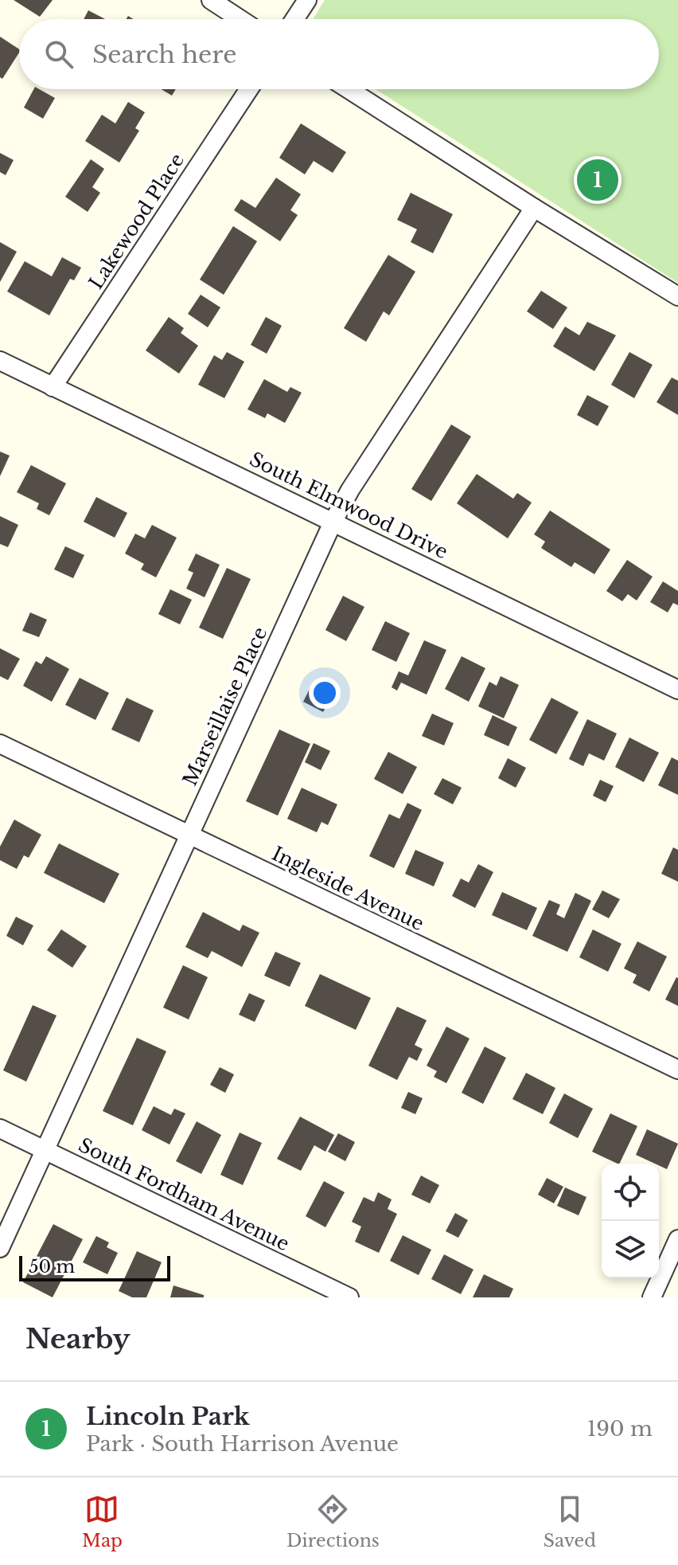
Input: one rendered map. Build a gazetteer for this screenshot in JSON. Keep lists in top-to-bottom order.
{
  "streets": {
    "street": [
      "Lakewood Place",
      "South Elmwood Drive",
      "Marseillaise Place",
      "Ingleside Avenue",
      "South Fordham Avenue"
    ]
  },
  "crossings": [
    ["Lakewood Place", "South Elmwood Drive"],
    ["South Elmwood Drive", "Marseillaise Place"],
    ["Marseillaise Place", "Ingleside Avenue"],
    ["Marseillaise Place", "South Fordham Avenue"]
  ],
  "scale_bar": "50 m",
  "page": {
    "search": "Search here",
    "pins": "1",
    "scale": "50 m",
    "heading": "Nearby",
    "list": [
      {
        "mark": "1",
        "name": "Lincoln Park",
        "note": "Park · South Harrison Avenue",
        "value": "190 m"
      }
    ],
    "nav": ["Map", "Directions", "Saved"]
  }
}
